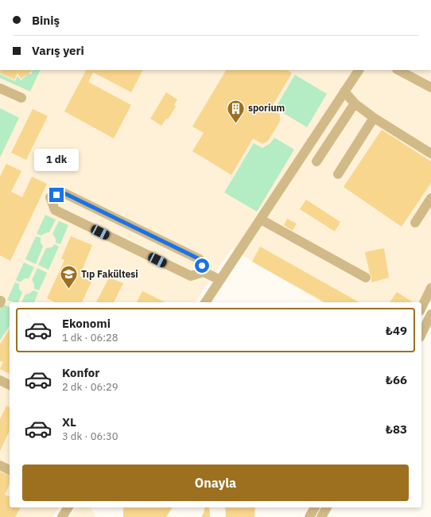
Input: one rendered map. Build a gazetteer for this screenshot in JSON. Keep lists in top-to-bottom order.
{
  "places": {
    "building": ["sporium"],
    "school or university": ["Tıp Fakültesi"]
  },
  "page": {
    "banner": ["Biniş", "Varış yeri"],
    "bubble": "1 dk",
    "list": [
      {
        "name": "Ekonomi",
        "note": "1 dk · 06:28",
        "value": "₺49"
      },
      {
        "name": "Konfor",
        "note": "2 dk · 06:29",
        "value": "₺66"
      },
      {
        "name": "XL",
        "note": "3 dk · 06:30",
        "value": "₺83"
      }
    ],
    "buttons": "Onayla"
  }
}
